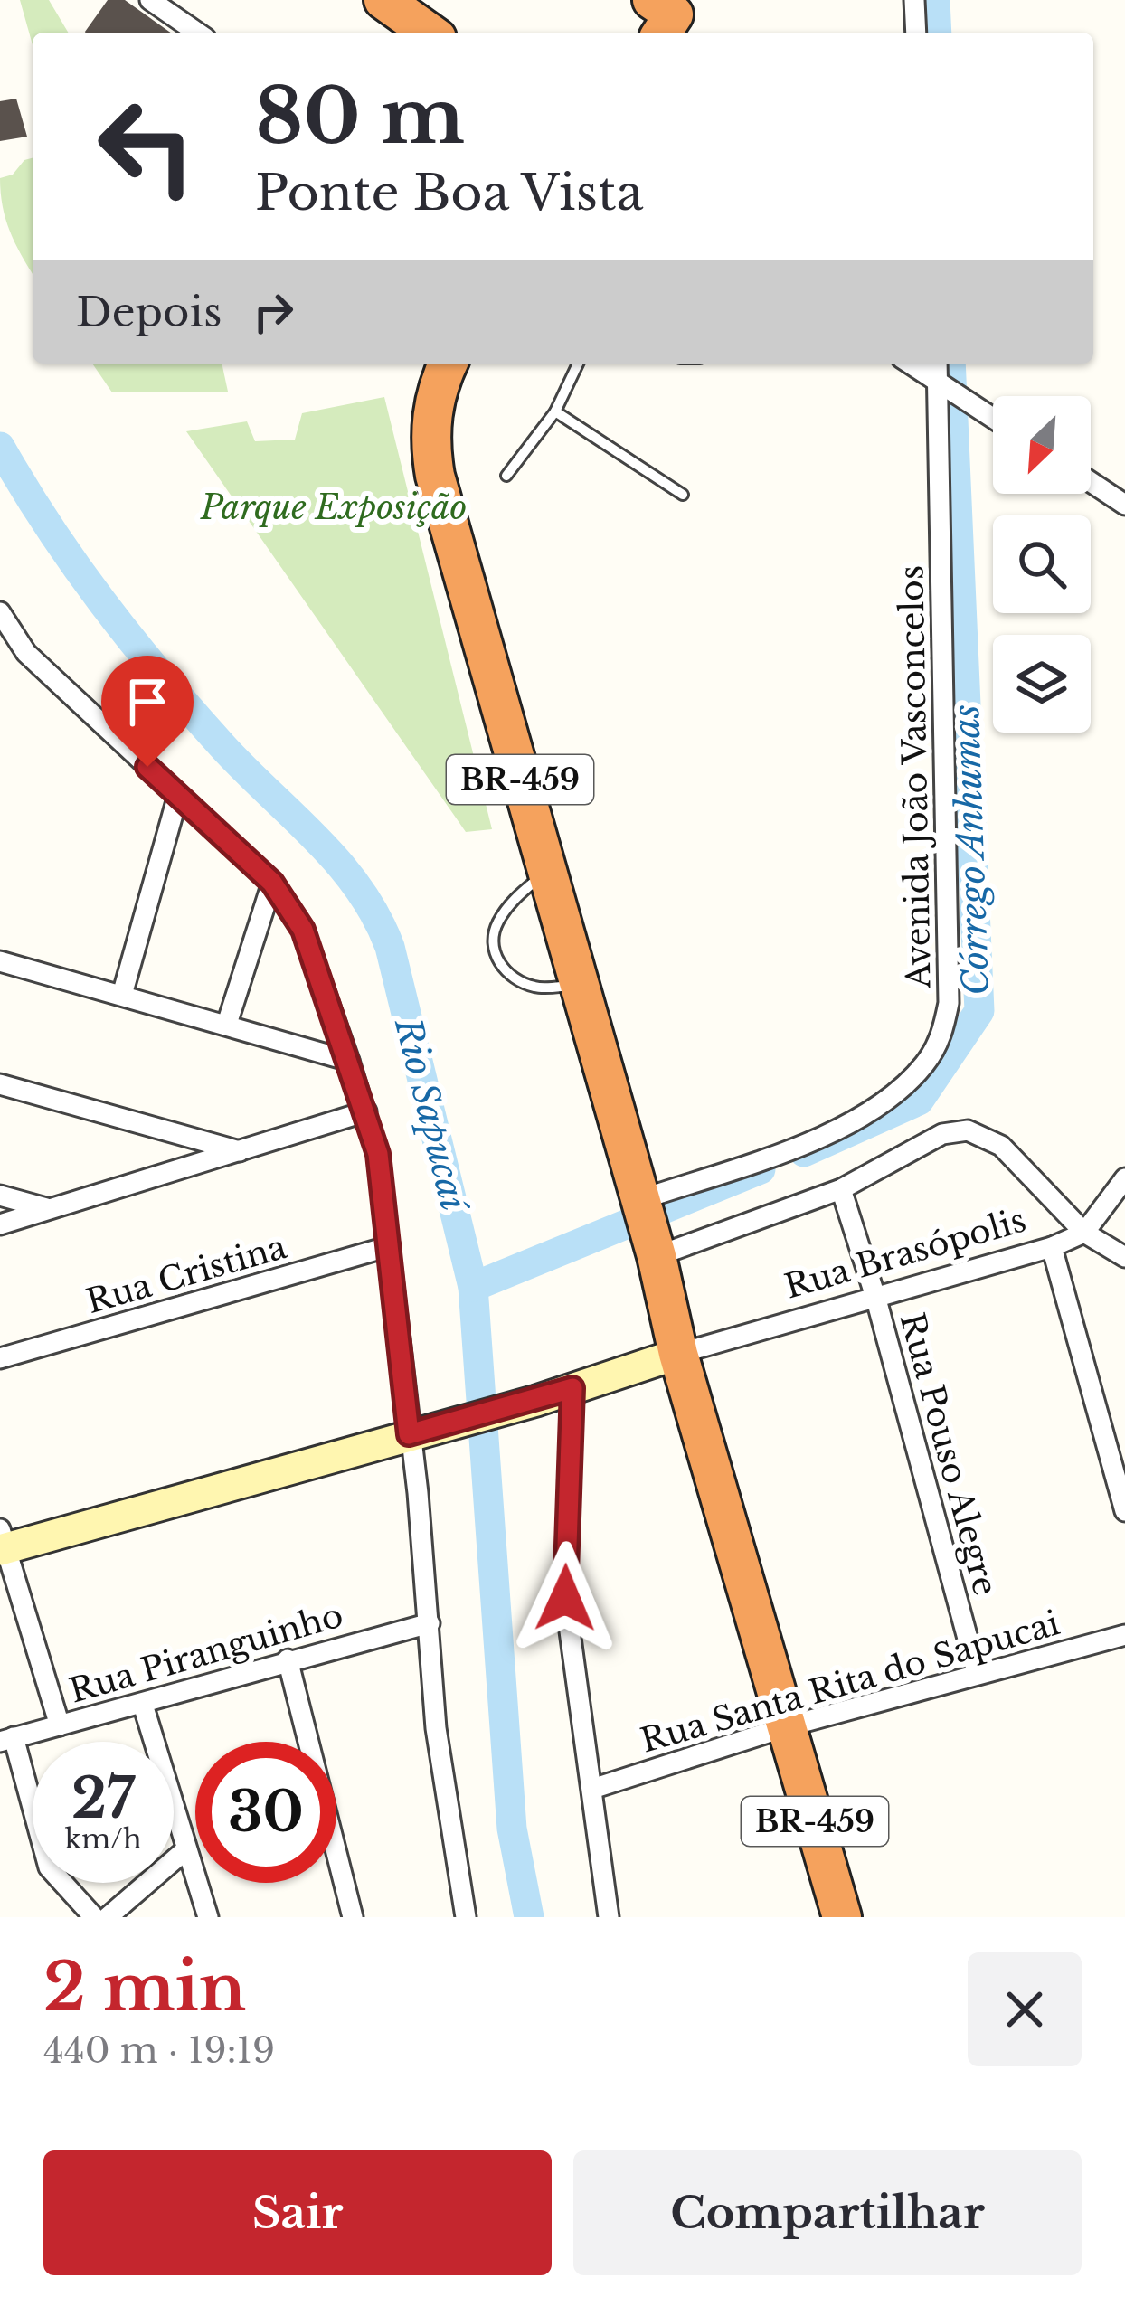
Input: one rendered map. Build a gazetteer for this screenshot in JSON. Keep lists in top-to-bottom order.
{
  "streets": {
    "highway": ["BR-459"],
    "street": [
      "Avenida João Vasconcelos",
      "Rua Brasópolis",
      "Rua Cristina",
      "Rua Pouso Alegre",
      "Rua Piranguinho",
      "Rua Santa Rita do Sapucai"
    ]
  },
  "crossings": [
    ["Avenida João Vasconcelos", "BR-459"],
    ["BR-459", "Rua Brasópolis"],
    ["BR-459", "Rua Santa Rita do Sapucai"],
    ["Rua Brasópolis", "Rua Pouso Alegre"],
    ["Rua Pouso Alegre", "Rua Santa Rita do Sapucai"]
  ],
  "water": ["Córrego Anhumas", "Rio Sapucaí"],
  "parks": ["Parque Exposição"],
  "north": "bottom left",
  "page": {
    "turn": ["80 m", "Ponte Boa Vista"],
    "then": "Depois",
    "speed": "27 km/h",
    "limit": "30",
    "heading": ["2 min", "440 m · 19:19"],
    "buttons": ["Sair", "Compartilhar"]
  }
}
